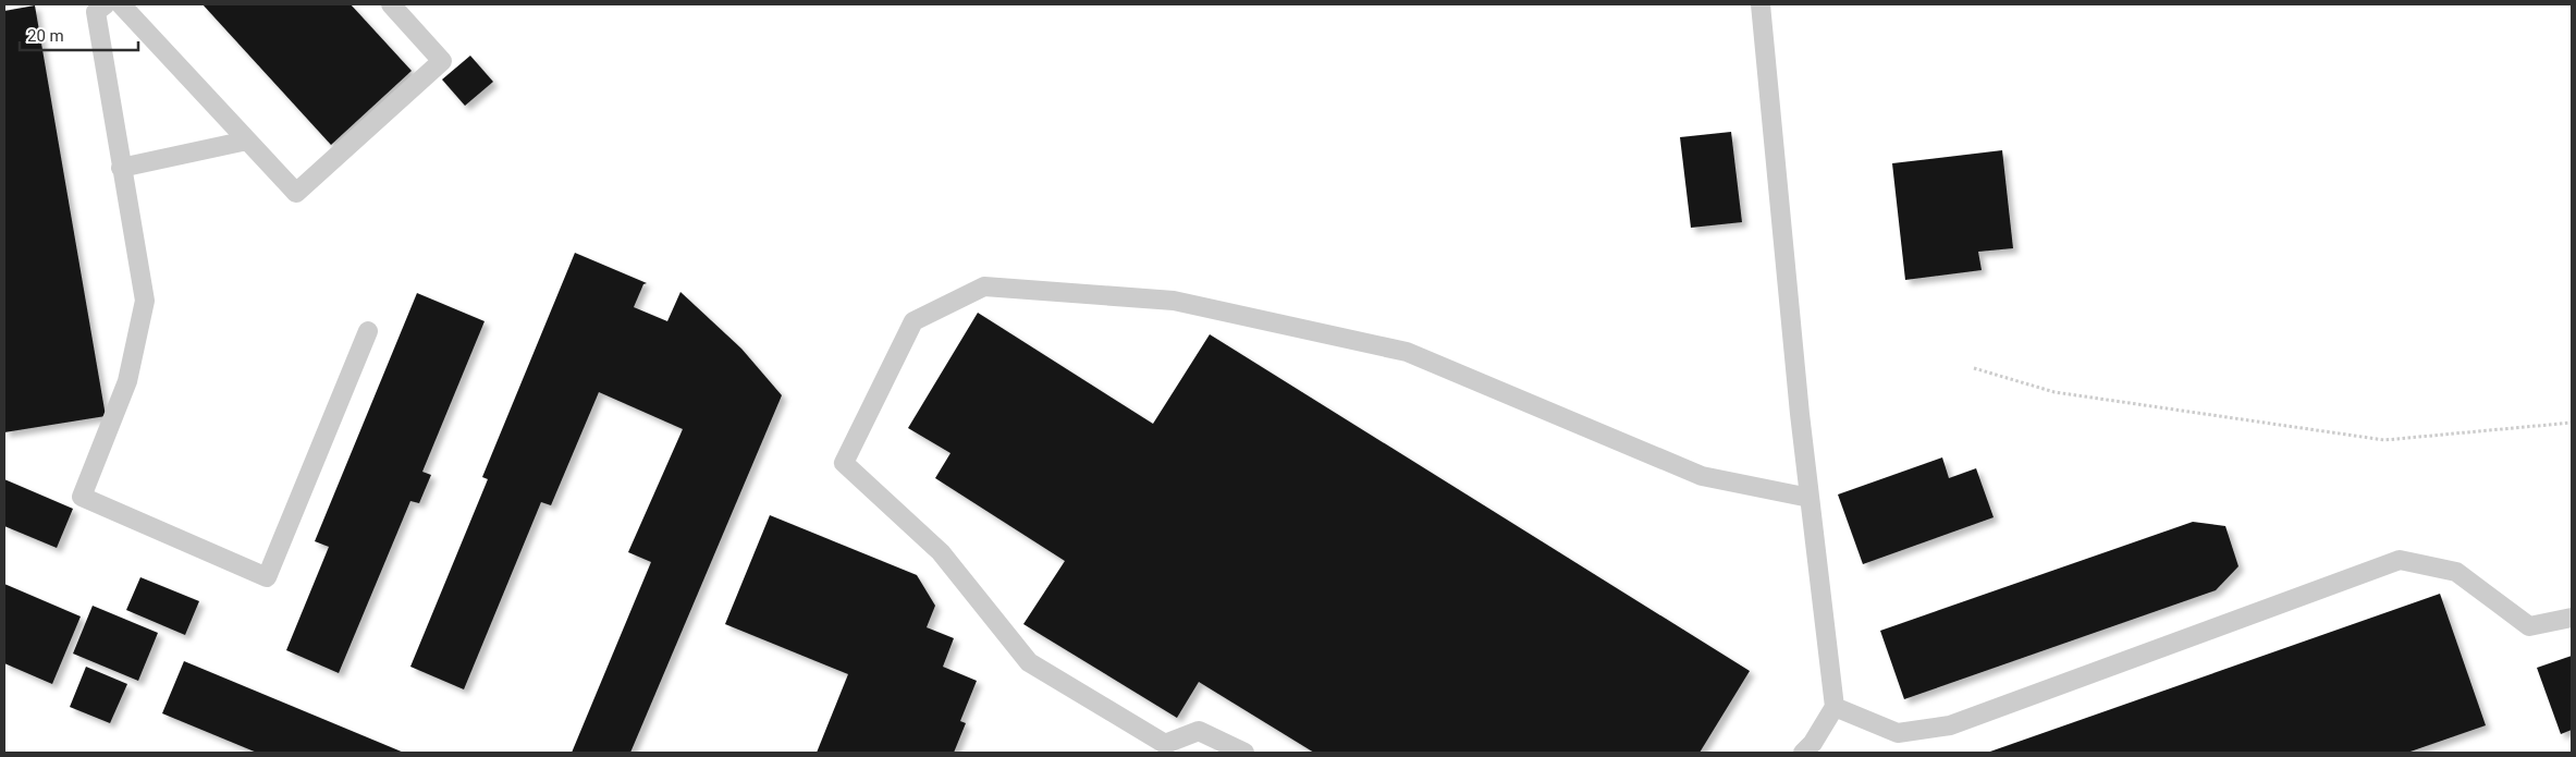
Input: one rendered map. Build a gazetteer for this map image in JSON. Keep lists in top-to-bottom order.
{
  "scale_bar": "20 m"
}
